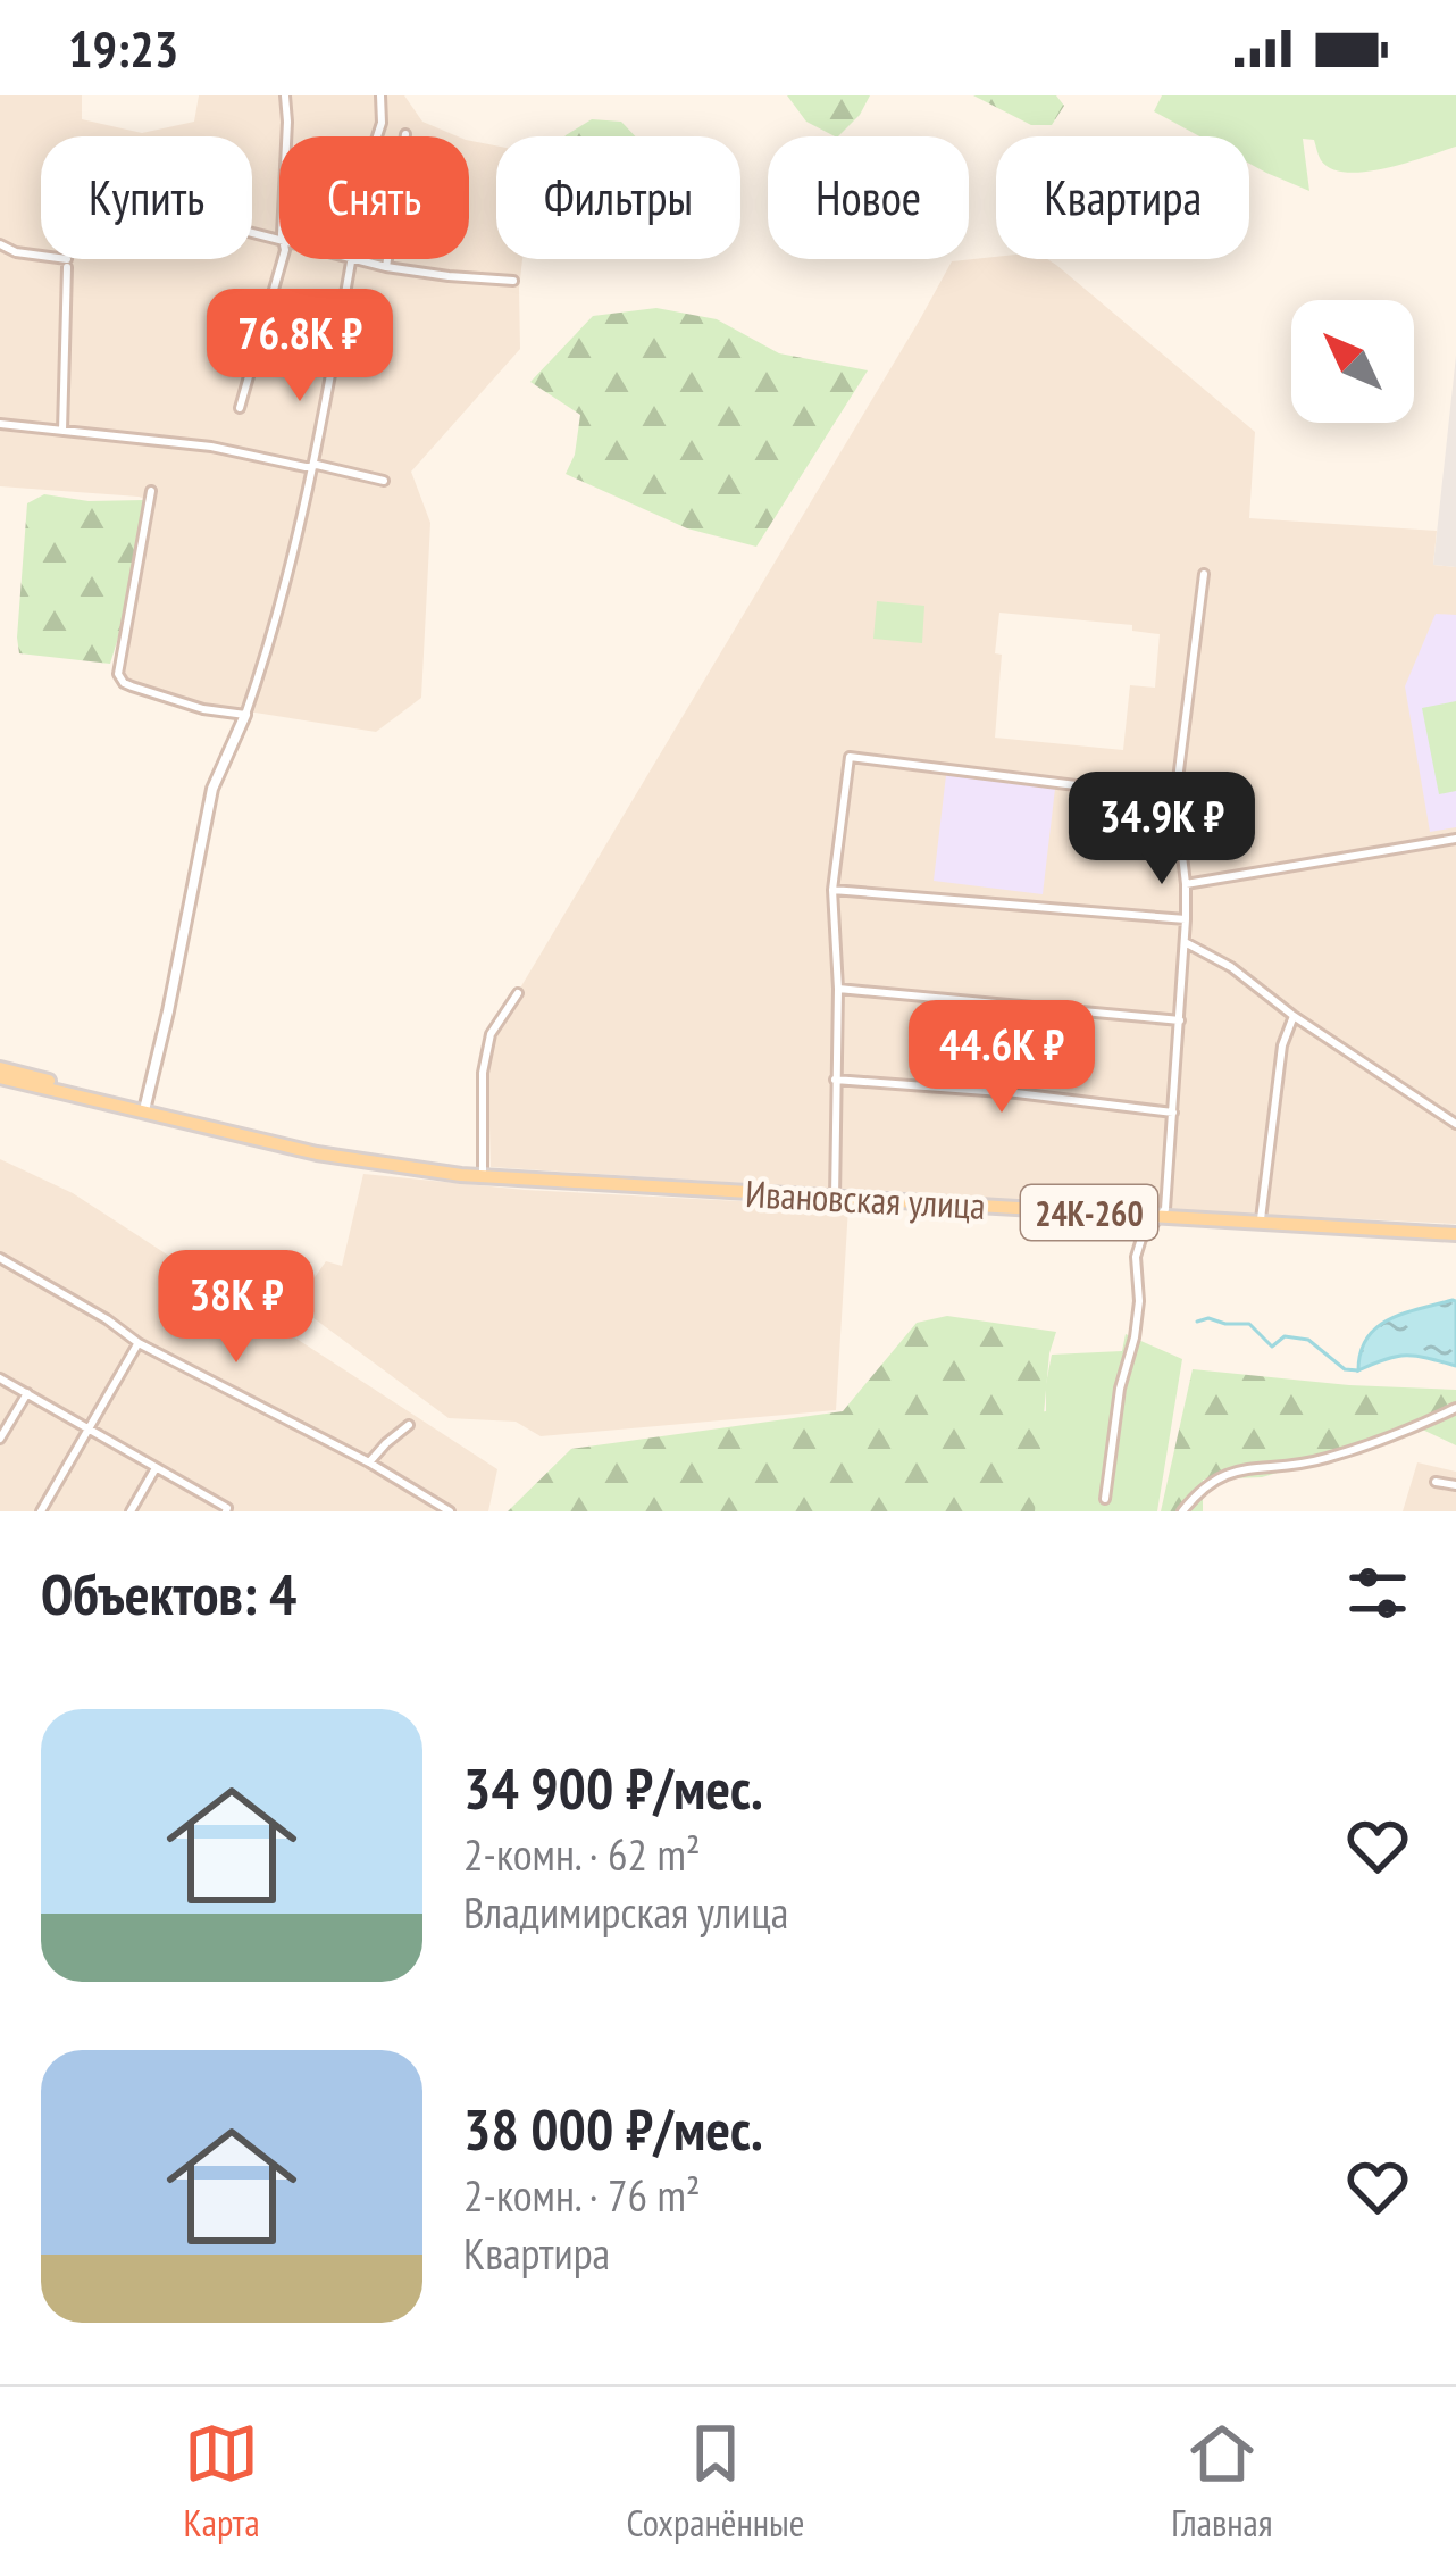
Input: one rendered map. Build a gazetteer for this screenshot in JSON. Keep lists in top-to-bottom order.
{
  "streets": {
    "main road": ["Ивановская улица", "24К-260"]
  },
  "north": "top left",
  "page": {
    "status": "19:23",
    "chip": [
      "Купить",
      "Снять",
      "Фильтры",
      "Новое",
      "Квартира"
    ],
    "price": [
      "76.8K ₽",
      "34.9K ₽",
      "44.6K ₽",
      "38K ₽"
    ],
    "heading": "Объектов: 4",
    "list": [
      {
        "name": "34 900 ₽/мес.",
        "note": "2-комн. · 62 m² · Владимирская улица"
      },
      {
        "name": "38 000 ₽/мес.",
        "note": "2-комн. · 76 m² · Квартира"
      }
    ],
    "tabs": ["Карта", "Сохранённые", "Главная"]
  }
}
